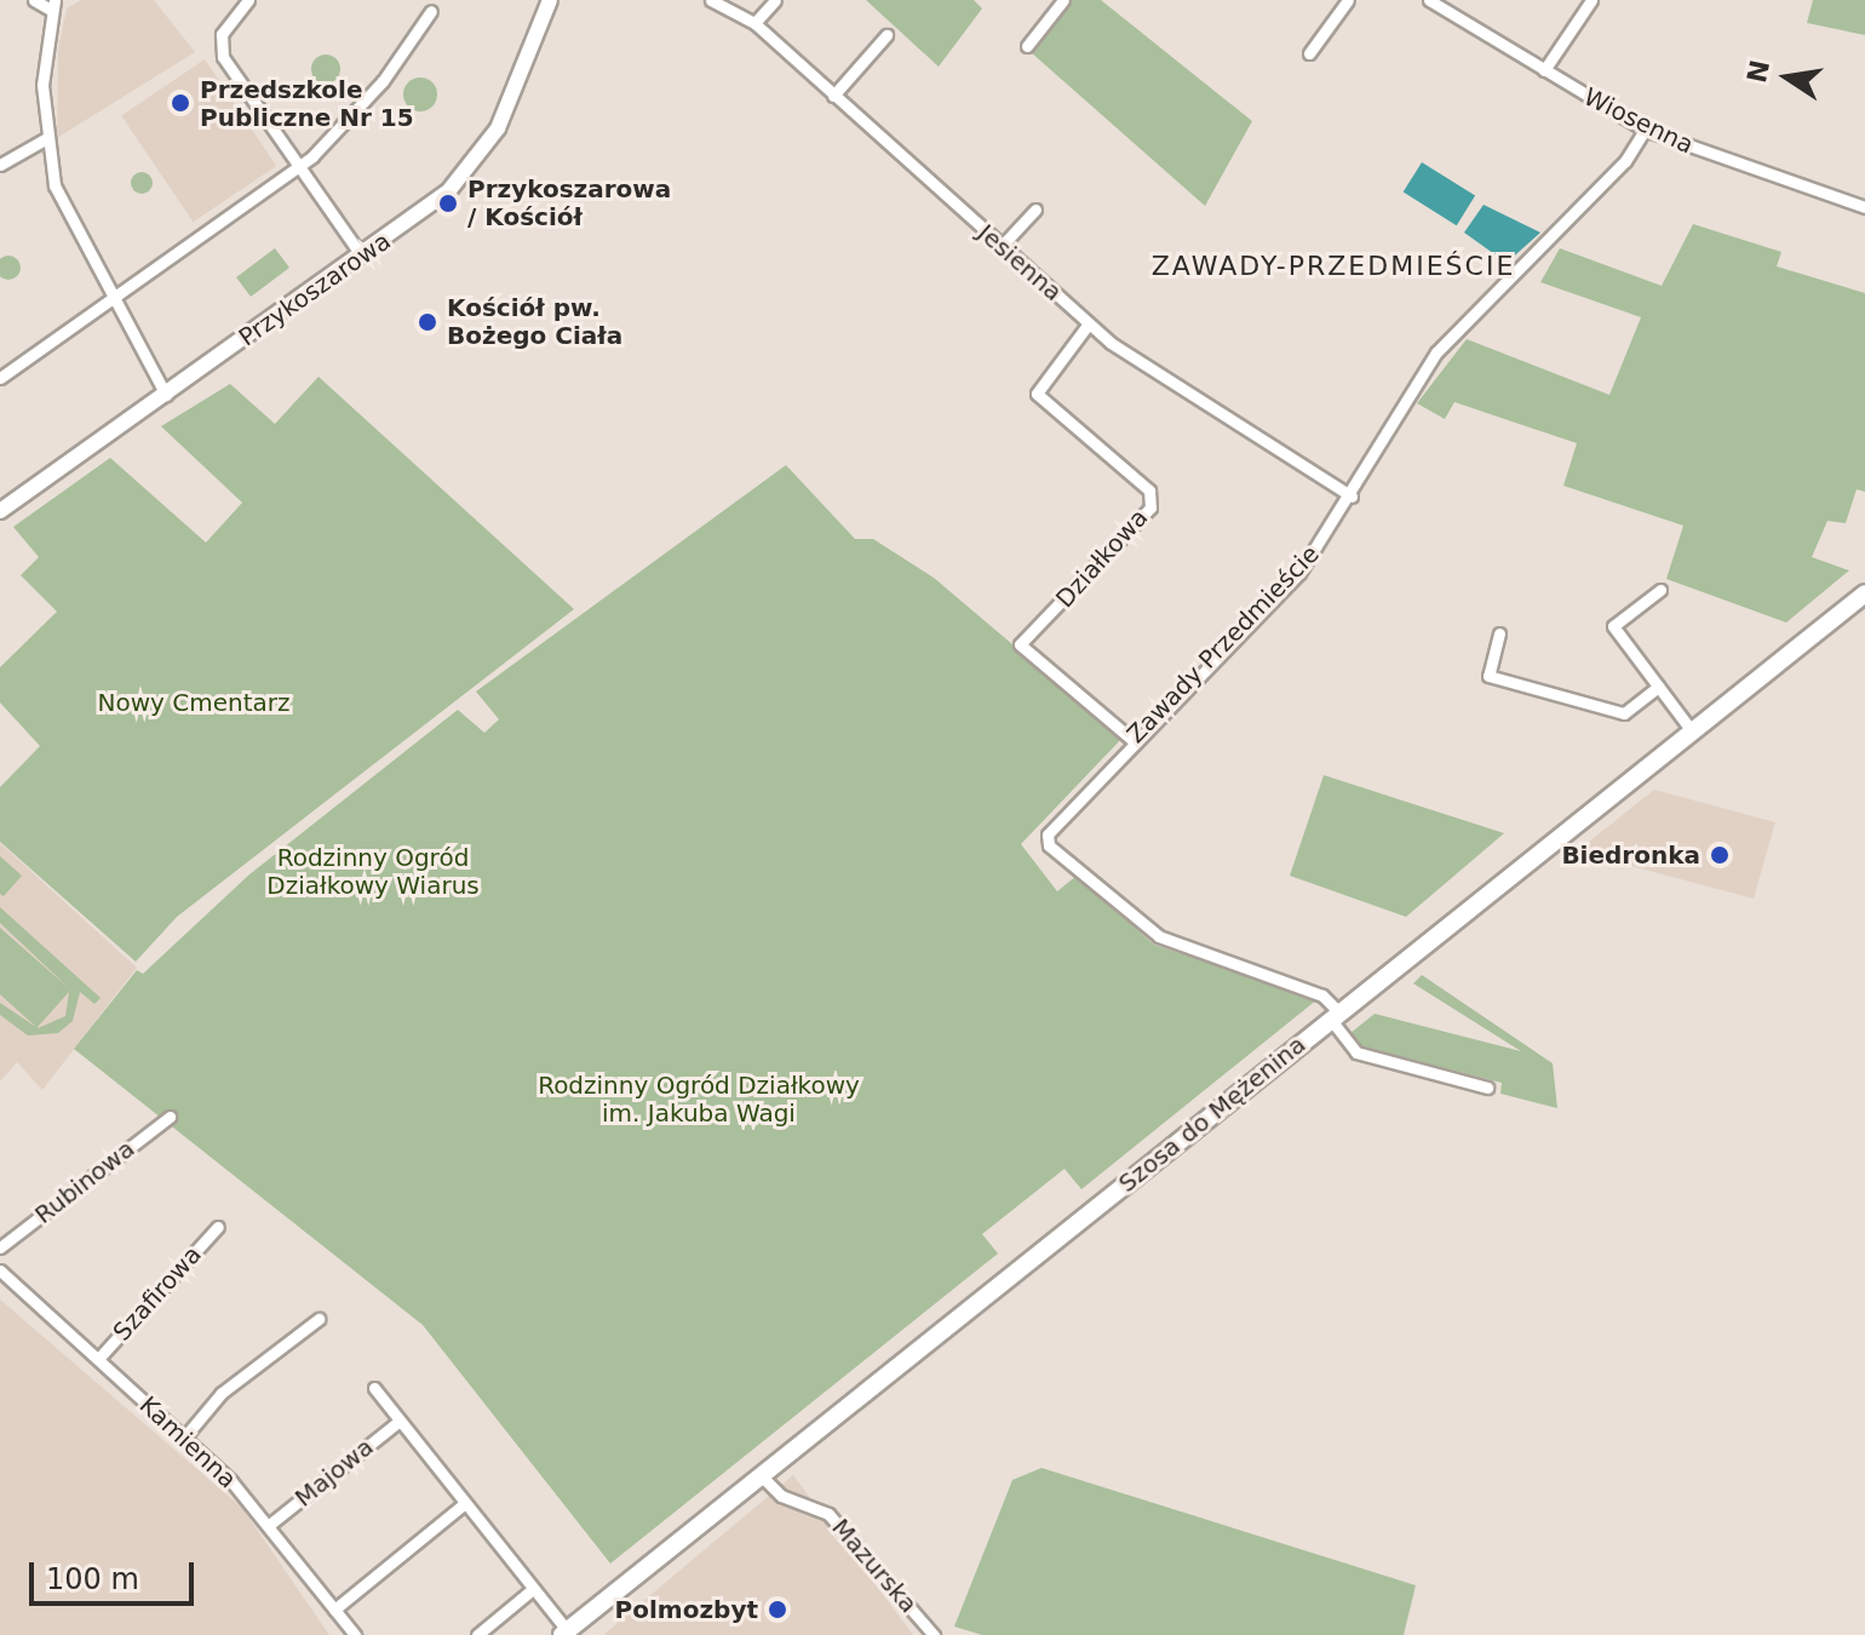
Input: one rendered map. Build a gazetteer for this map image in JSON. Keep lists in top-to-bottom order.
{
  "streets": {
    "main road": ["Szosa do Mężenina"],
    "street": [
      "Wiosenna",
      "Jesienna",
      "Przykoszarowa",
      "Działkowa",
      "Zawady Przedmieście",
      "Rubinowa",
      "Szafirowa",
      "Kamienna",
      "Majowa",
      "Mazurska"
    ]
  },
  "crossings": [
    ["Wiosenna", "Zawady Przedmieście"],
    ["Jesienna", "Działkowa"],
    ["Jesienna", "Zawady Przedmieście"],
    ["Działkowa", "Zawady Przedmieście"],
    ["Zawady Przedmieście", "Szosa do Mężenina"],
    ["Szosa do Mężenina", "Mazurska"],
    ["Szafirowa", "Kamienna"],
    ["Kamienna", "Majowa"]
  ],
  "districts": ["ZAWADY-PRZEDMIEŚCIE"],
  "parks": ["Nowy Cmentarz", "Rodzinny Ogród Działkowy Wiarus", "Rodzinny Ogród Działkowy im. Jakuba Wagi"],
  "places": [
    "Przedszkole Publiczne Nr 15",
    "Przykoszarowa / Kościół",
    "Kościół pw. Bożego Ciała",
    "Biedronka",
    "Polmozbyt"
  ],
  "scale_bar": "100 m",
  "north": "left"
}
